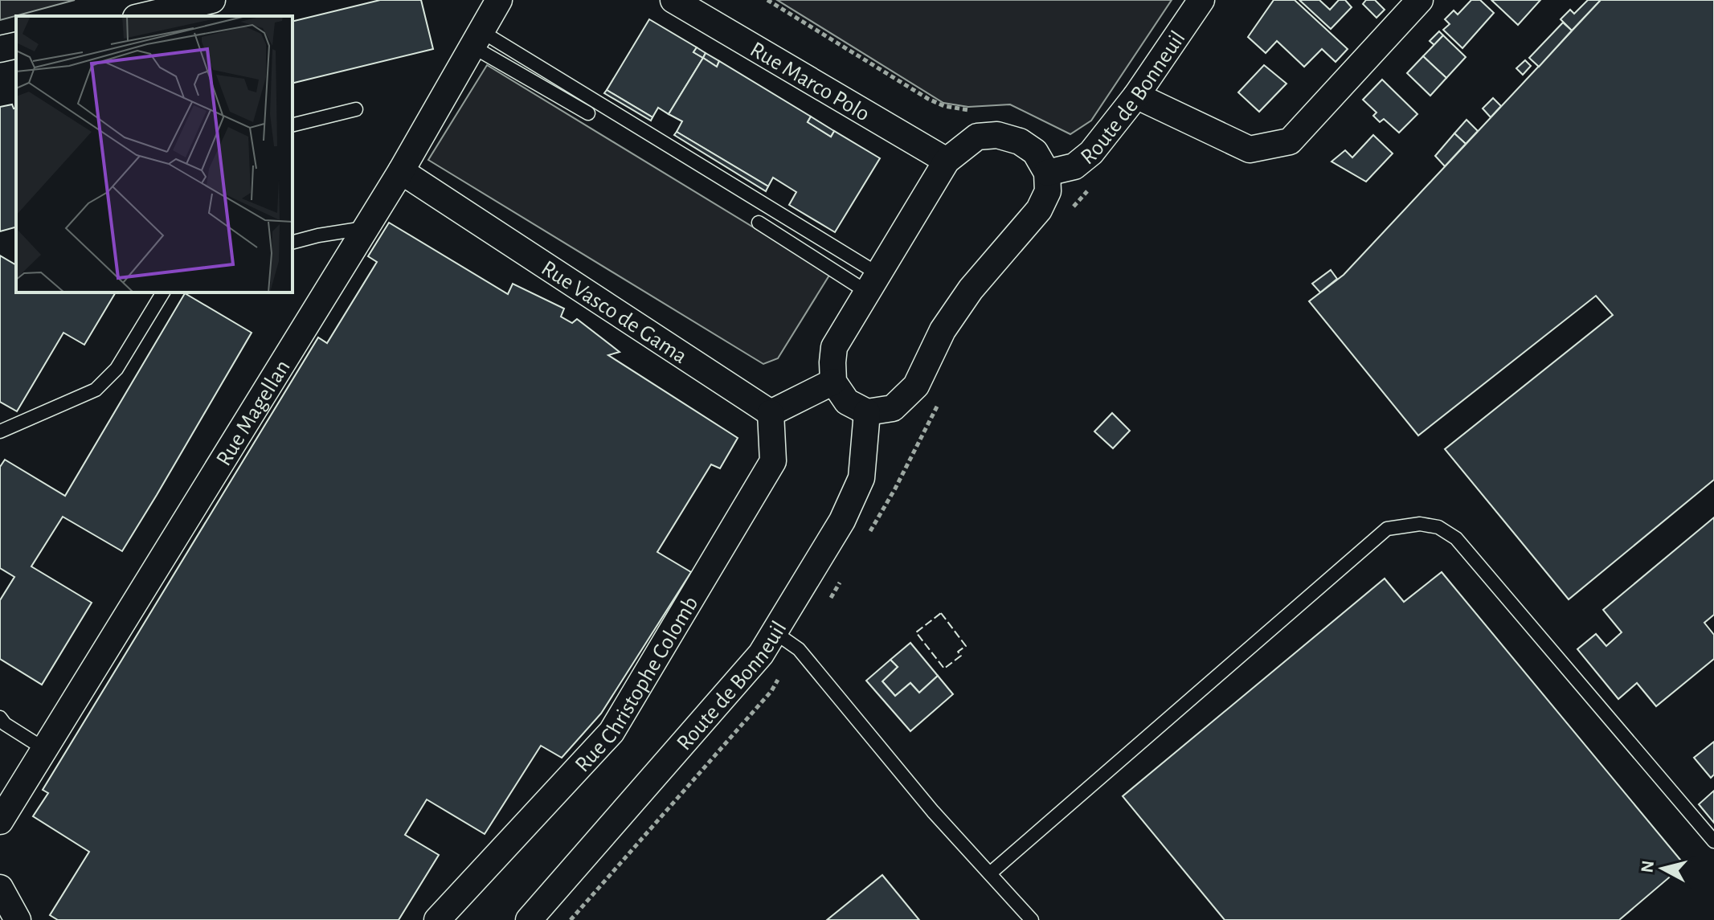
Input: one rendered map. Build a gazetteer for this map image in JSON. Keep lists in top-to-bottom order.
{
  "streets": {
    "street": [
      "Rue Marco Polo",
      "Route de Bonneuil",
      "Rue Vasco de Gama",
      "Rue Magellan",
      "Rue Christophe Colomb"
    ]
  },
  "crossings": [
    ["Rue Vasco de Gama", "Rue Magellan"],
    ["Rue Vasco de Gama", "Rue Christophe Colomb"]
  ],
  "north": "left"
}
